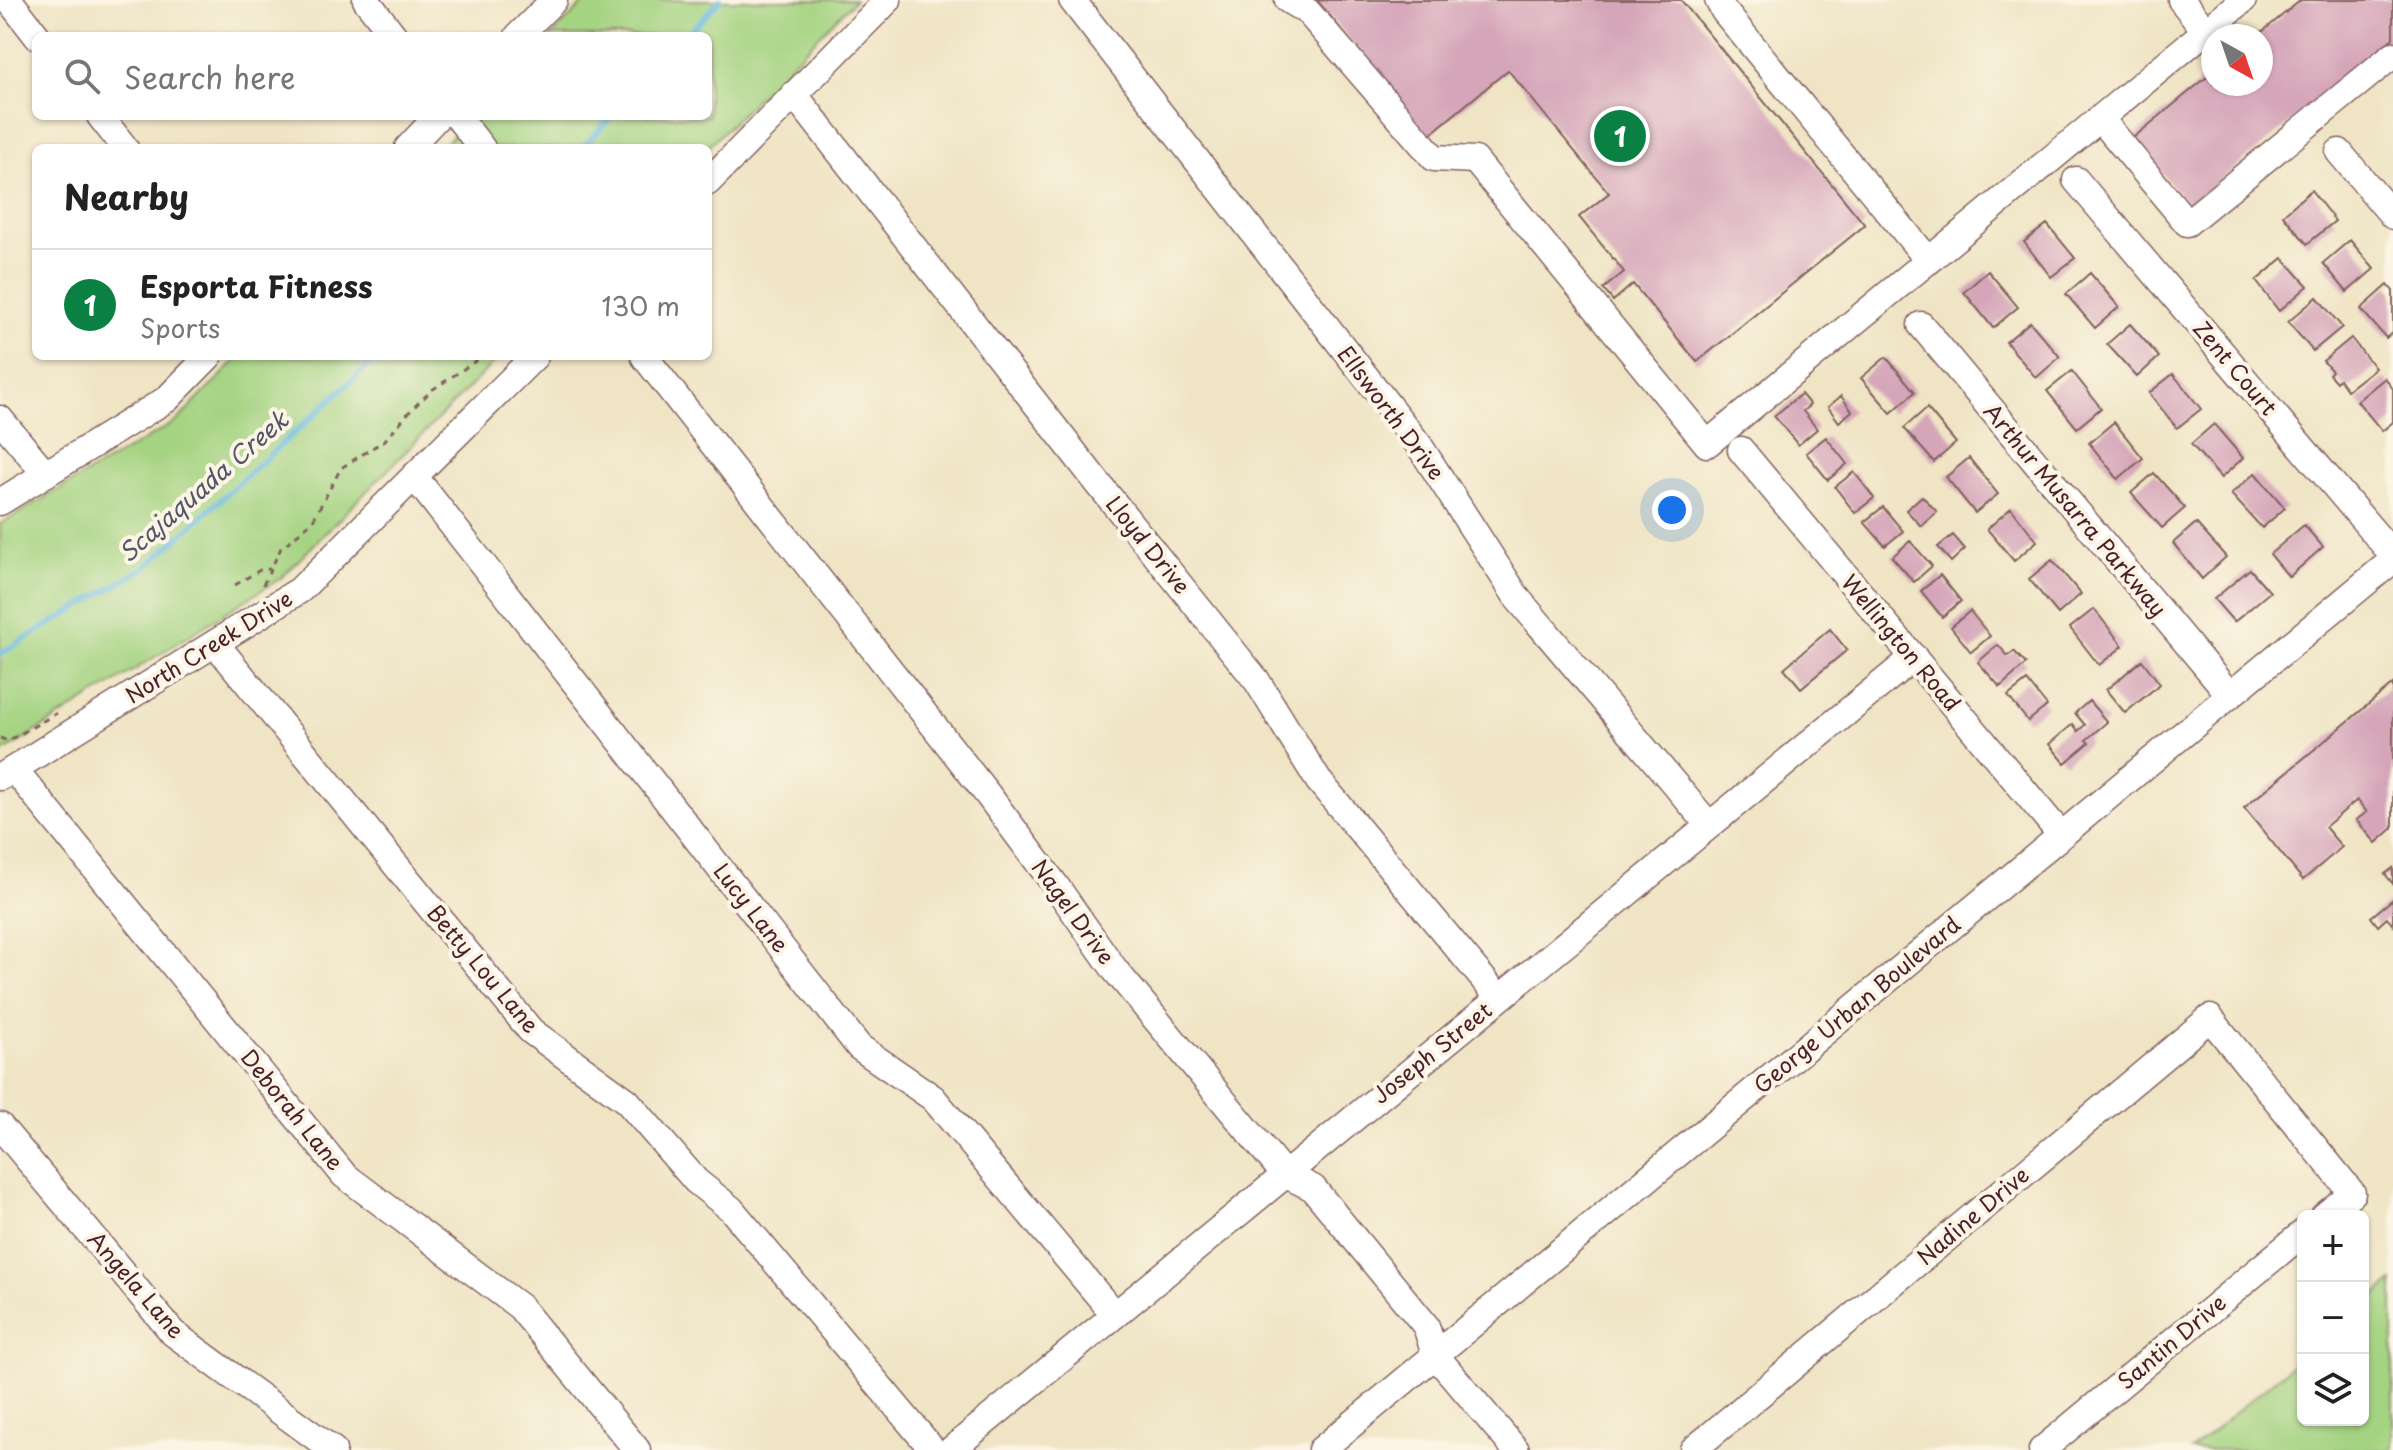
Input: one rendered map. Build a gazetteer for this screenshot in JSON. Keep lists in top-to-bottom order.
{
  "streets": {
    "street": [
      "Zent Court",
      "Ellsworth Drive",
      "Arthur Musarra Parkway",
      "Lloyd Drive",
      "Wellington Road",
      "North Creek Drive",
      "Lucy Lane",
      "Nagel Drive",
      "Betty Lou Lane",
      "George Urban Boulevard",
      "Joseph Street",
      "Deborah Lane",
      "Nadine Drive",
      "Angela Lane",
      "Santin Drive"
    ]
  },
  "crossings": [
    ["Zent Court", "George Urban Boulevard"],
    ["Ellsworth Drive", "Joseph Street"],
    ["Arthur Musarra Parkway", "George Urban Boulevard"],
    ["Lloyd Drive", "Joseph Street"],
    ["Wellington Road", "George Urban Boulevard"],
    ["Wellington Road", "Joseph Street"],
    ["North Creek Drive", "Lucy Lane"],
    ["North Creek Drive", "Betty Lou Lane"],
    ["North Creek Drive", "Deborah Lane"],
    ["Lucy Lane", "Joseph Street"],
    ["Nagel Drive", "George Urban Boulevard"],
    ["Nagel Drive", "Joseph Street"]
  ],
  "water": ["Scajaquada Creek"],
  "north": "bottom right",
  "page": {
    "search": "Search here",
    "pins": "1",
    "heading": "Nearby",
    "list": [
      {
        "mark": "1",
        "name": "Esporta Fitness",
        "note": "Sports",
        "value": "130 m"
      }
    ],
    "map_buttons": ["+", "−"]
  }
}
